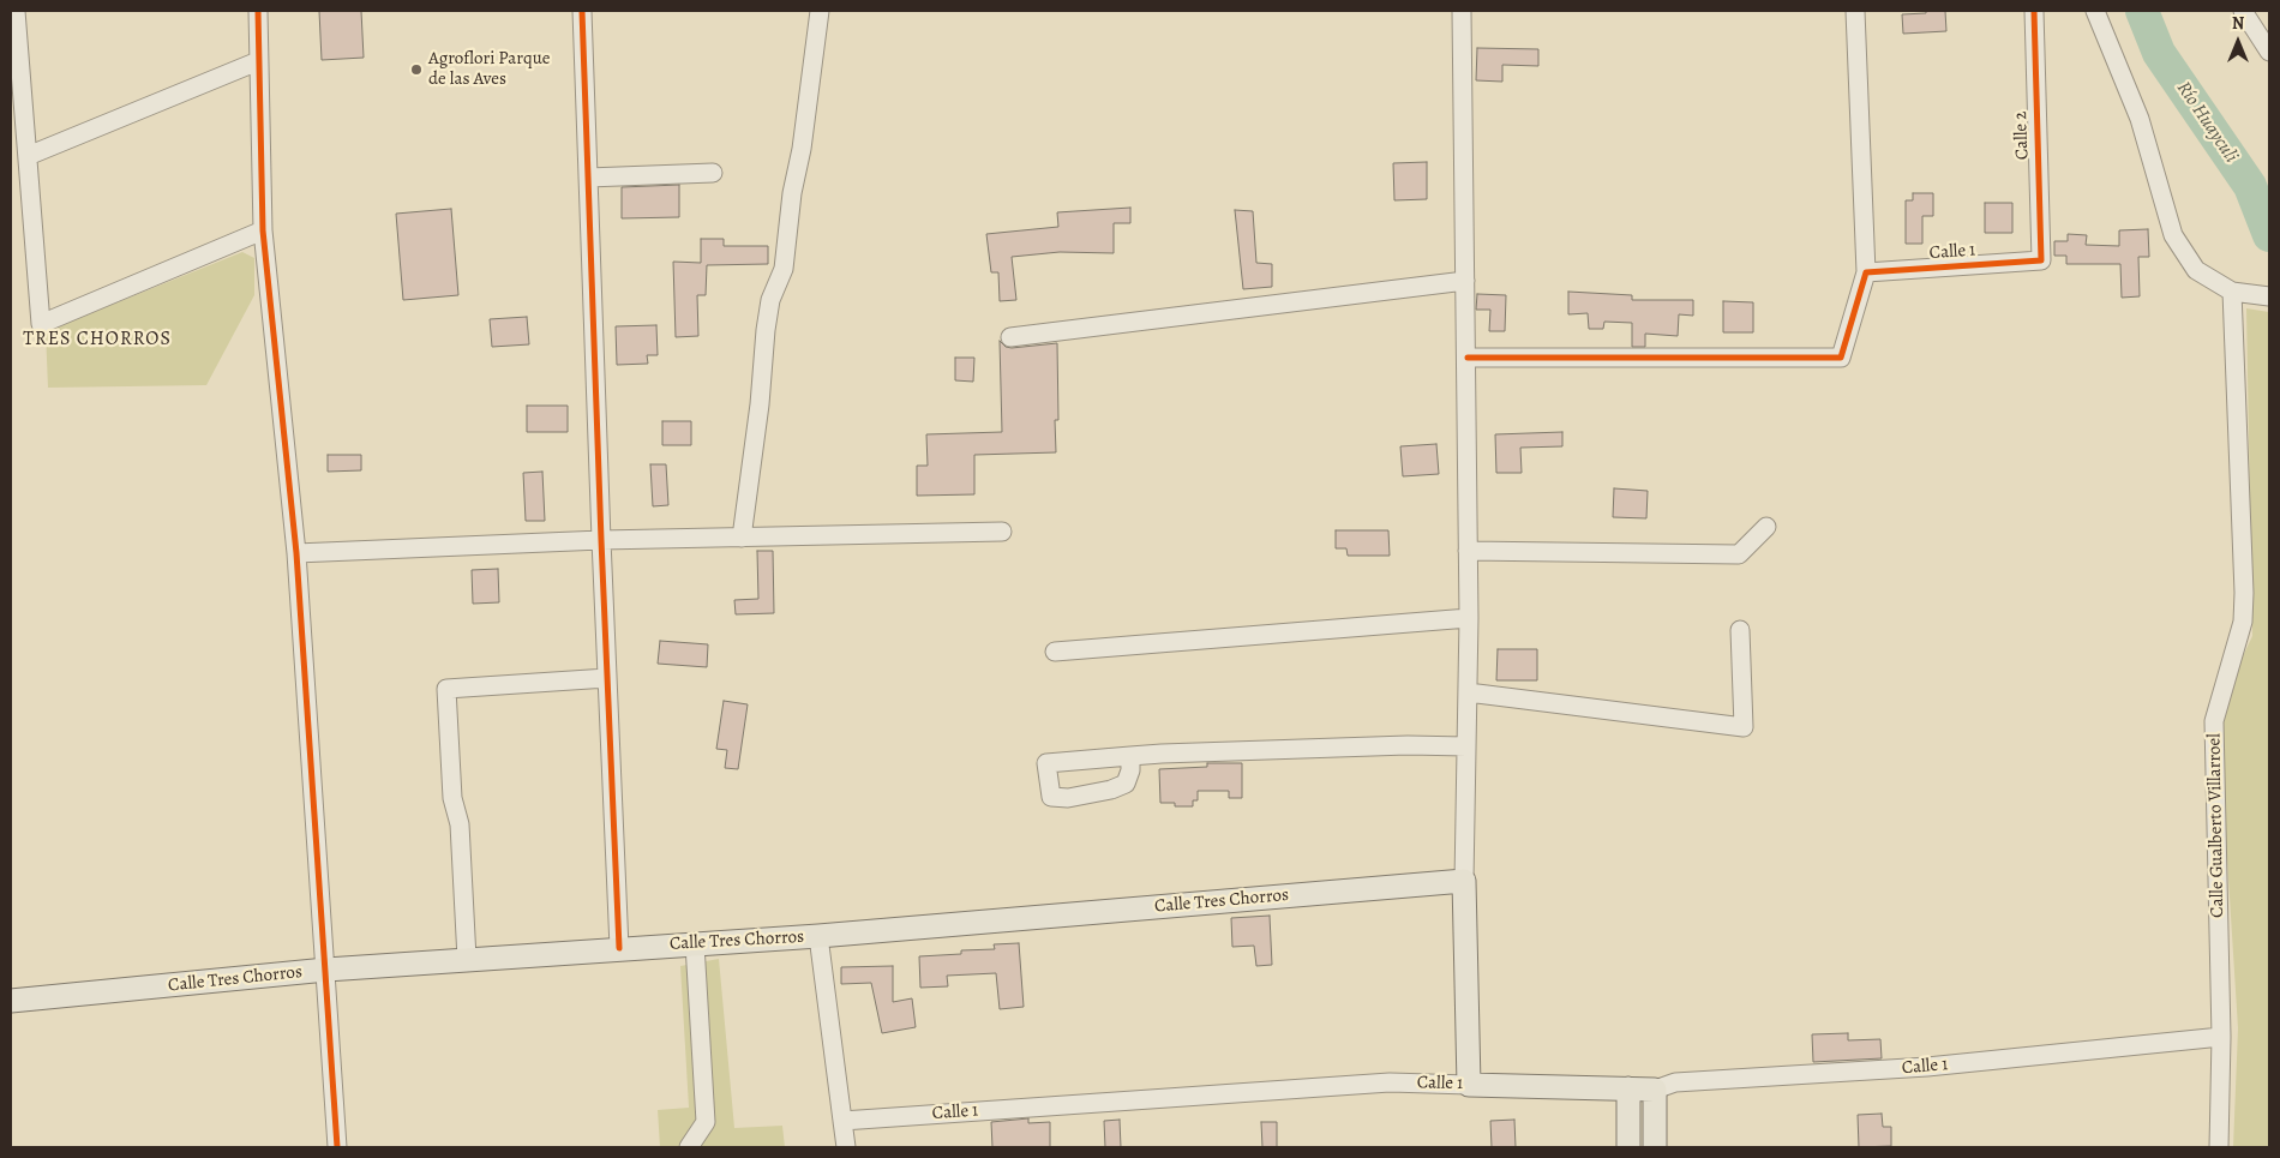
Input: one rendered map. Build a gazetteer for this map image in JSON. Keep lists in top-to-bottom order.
{
  "streets": {
    "main road": ["Calle 1", "Calle Tres Chorros"],
    "street": ["Calle 2", "Calle Gualberto Villarroel"]
  },
  "crossings": [
    ["Calle 2", "Calle 1"],
    ["Calle 1", "Calle Gualberto Villarroel"]
  ],
  "districts": ["TRES CHORROS"],
  "water": ["Río Huayculi"],
  "places": ["Agroflori Parque de las Aves"],
  "north": "top"
}
